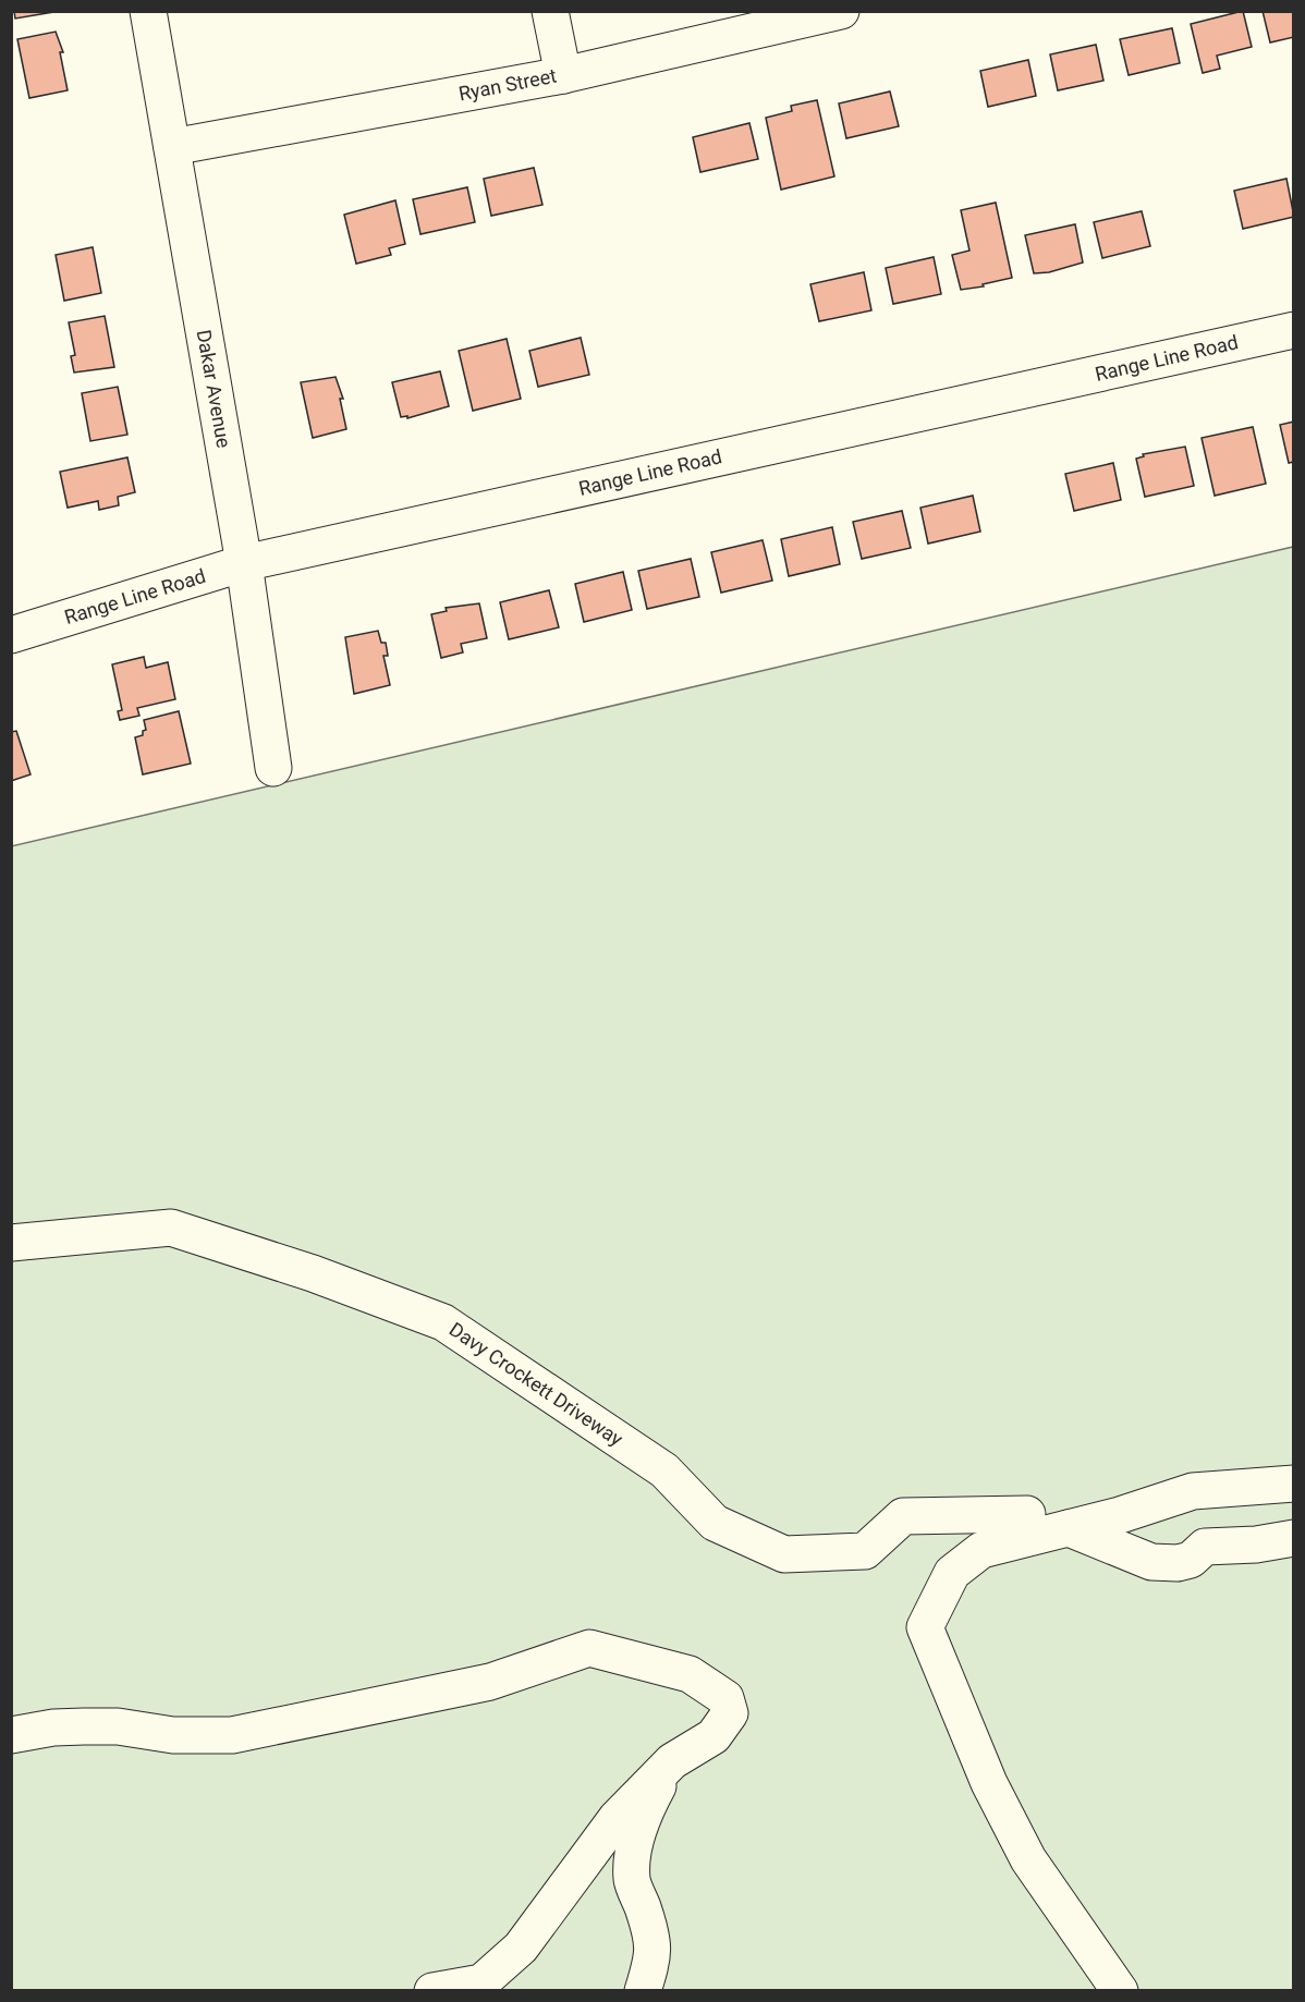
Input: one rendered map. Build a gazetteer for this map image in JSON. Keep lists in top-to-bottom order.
{
  "streets": {
    "street": [
      "Ryan Street",
      "Range Line Road",
      "Dakar Avenue",
      "Davy Crockett Driveway"
    ]
  },
  "crossings": [
    ["Ryan Street", "Dakar Avenue"],
    ["Range Line Road", "Dakar Avenue"]
  ]
}
